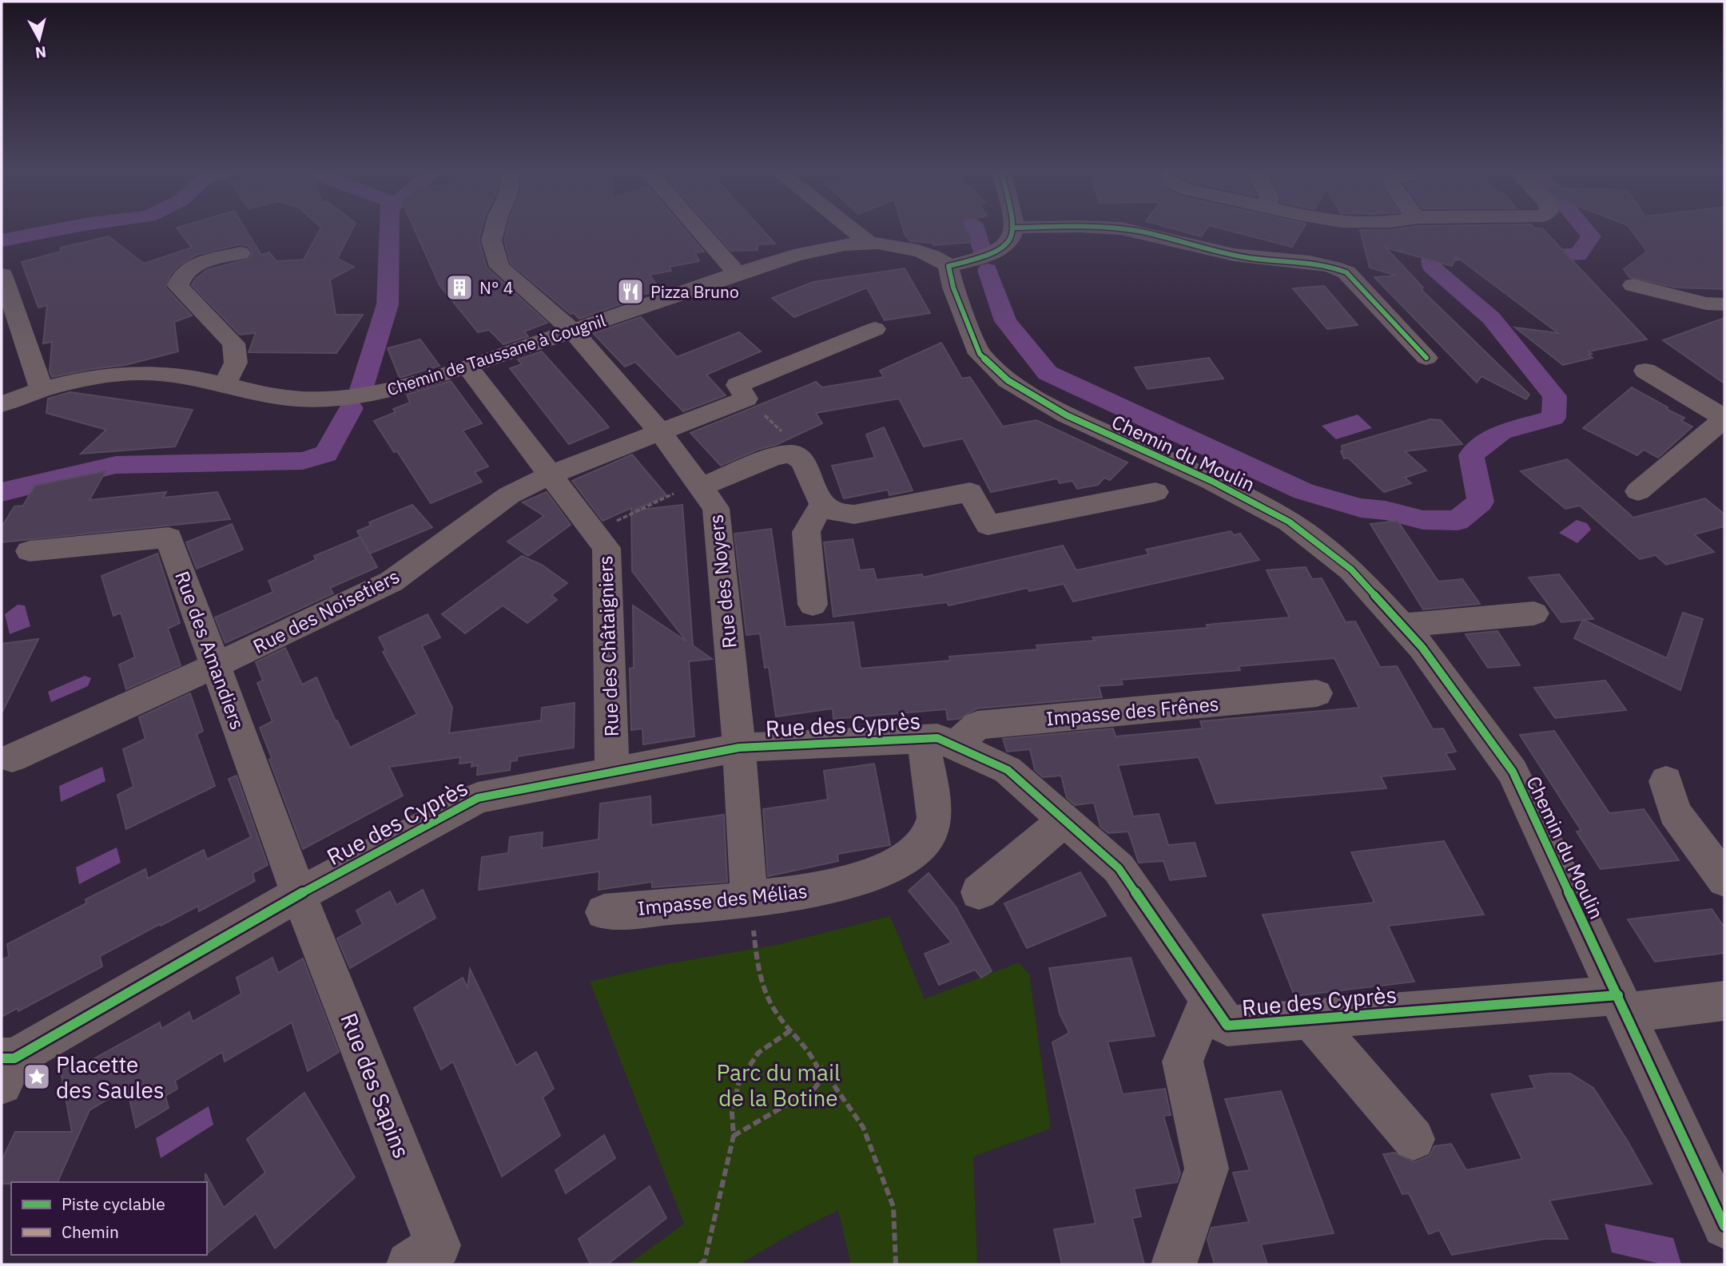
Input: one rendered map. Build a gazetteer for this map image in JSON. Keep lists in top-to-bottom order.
{
  "streets": {
    "street": [
      "Chemin de Taussane à Cougnil",
      "Chemin du Moulin",
      "Rue des Noyers",
      "Rue des Noisetiers",
      "Rue des Châtaigniers",
      "Rue des Amandiers",
      "Impasse des Frênes",
      "Rue des Cyprès",
      "Impasse des Mélias",
      "Rue des Sapins"
    ]
  },
  "crossings": [
    ["Chemin de Taussane à Cougnil", "Chemin du Moulin"],
    ["Chemin de Taussane à Cougnil", "Rue des Noyers"],
    ["Chemin de Taussane à Cougnil", "Rue des Châtaigniers"],
    ["Chemin du Moulin", "Rue des Cyprès"],
    ["Rue des Noyers", "Rue des Noisetiers"],
    ["Rue des Noyers", "Rue des Cyprès"],
    ["Rue des Noyers", "Impasse des Mélias"],
    ["Rue des Noisetiers", "Rue des Châtaigniers"],
    ["Rue des Noisetiers", "Rue des Amandiers"],
    ["Rue des Châtaigniers", "Rue des Cyprès"],
    ["Rue des Amandiers", "Rue des Cyprès"],
    ["Rue des Amandiers", "Rue des Sapins"],
    ["Impasse des Frênes", "Rue des Cyprès"],
    ["Impasse des Frênes", "Impasse des Mélias"],
    ["Rue des Cyprès", "Impasse des Mélias"],
    ["Rue des Cyprès", "Rue des Sapins"]
  ],
  "parks": ["Parc du mail de la Botine"],
  "places": {
    "building": ["N° 4"],
    "restaurant": ["Pizza Bruno"],
    "place": ["Placette des Saules"]
  },
  "legend": ["Piste cyclable", "Chemin"],
  "north": "bottom"
}
